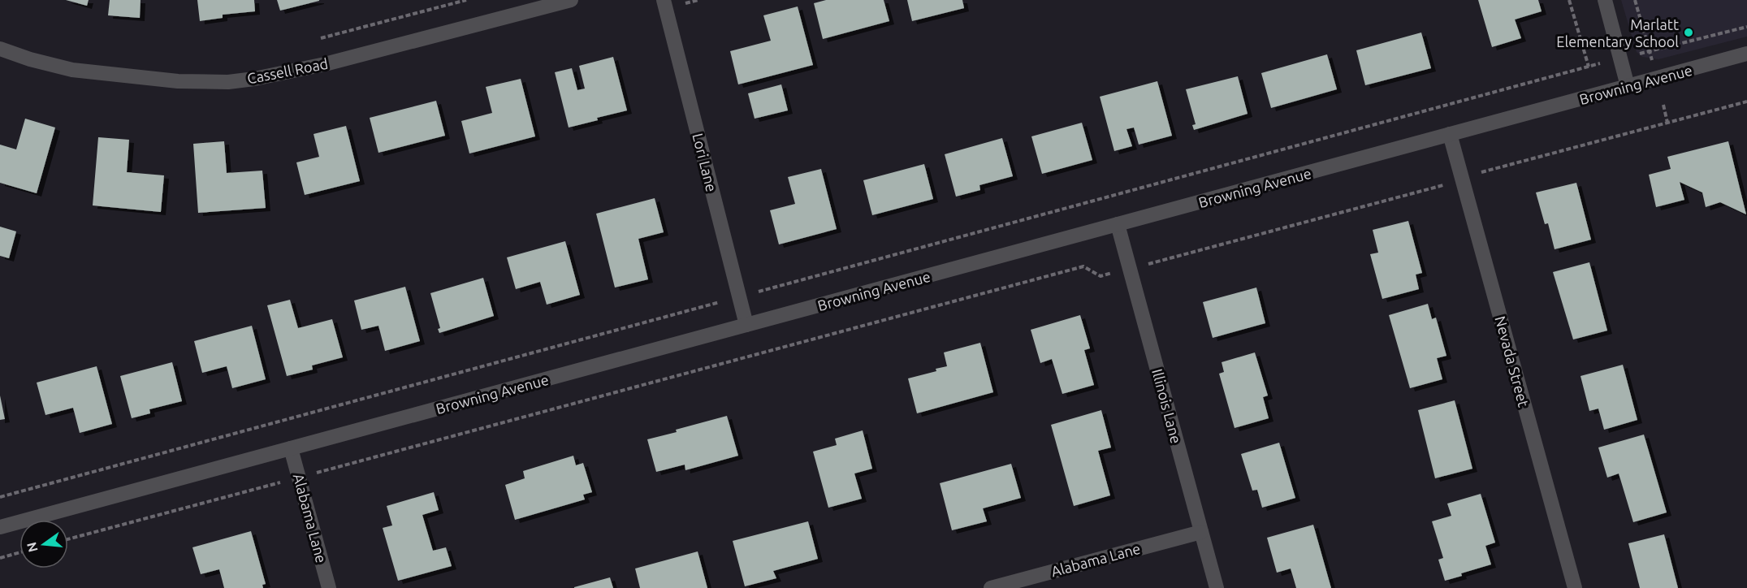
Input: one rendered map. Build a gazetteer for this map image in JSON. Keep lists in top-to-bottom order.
{
  "streets": {
    "street": [
      "Cassell Road",
      "Browning Avenue",
      "Lori Lane",
      "Nevada Street",
      "Illinois Lane",
      "Alabama Lane"
    ]
  },
  "crossings": [
    ["Browning Avenue", "Lori Lane"],
    ["Browning Avenue", "Nevada Street"],
    ["Browning Avenue", "Illinois Lane"],
    ["Browning Avenue", "Alabama Lane"],
    ["Illinois Lane", "Alabama Lane"]
  ],
  "places": ["Marlatt Elementary School"],
  "north": "left"
}
